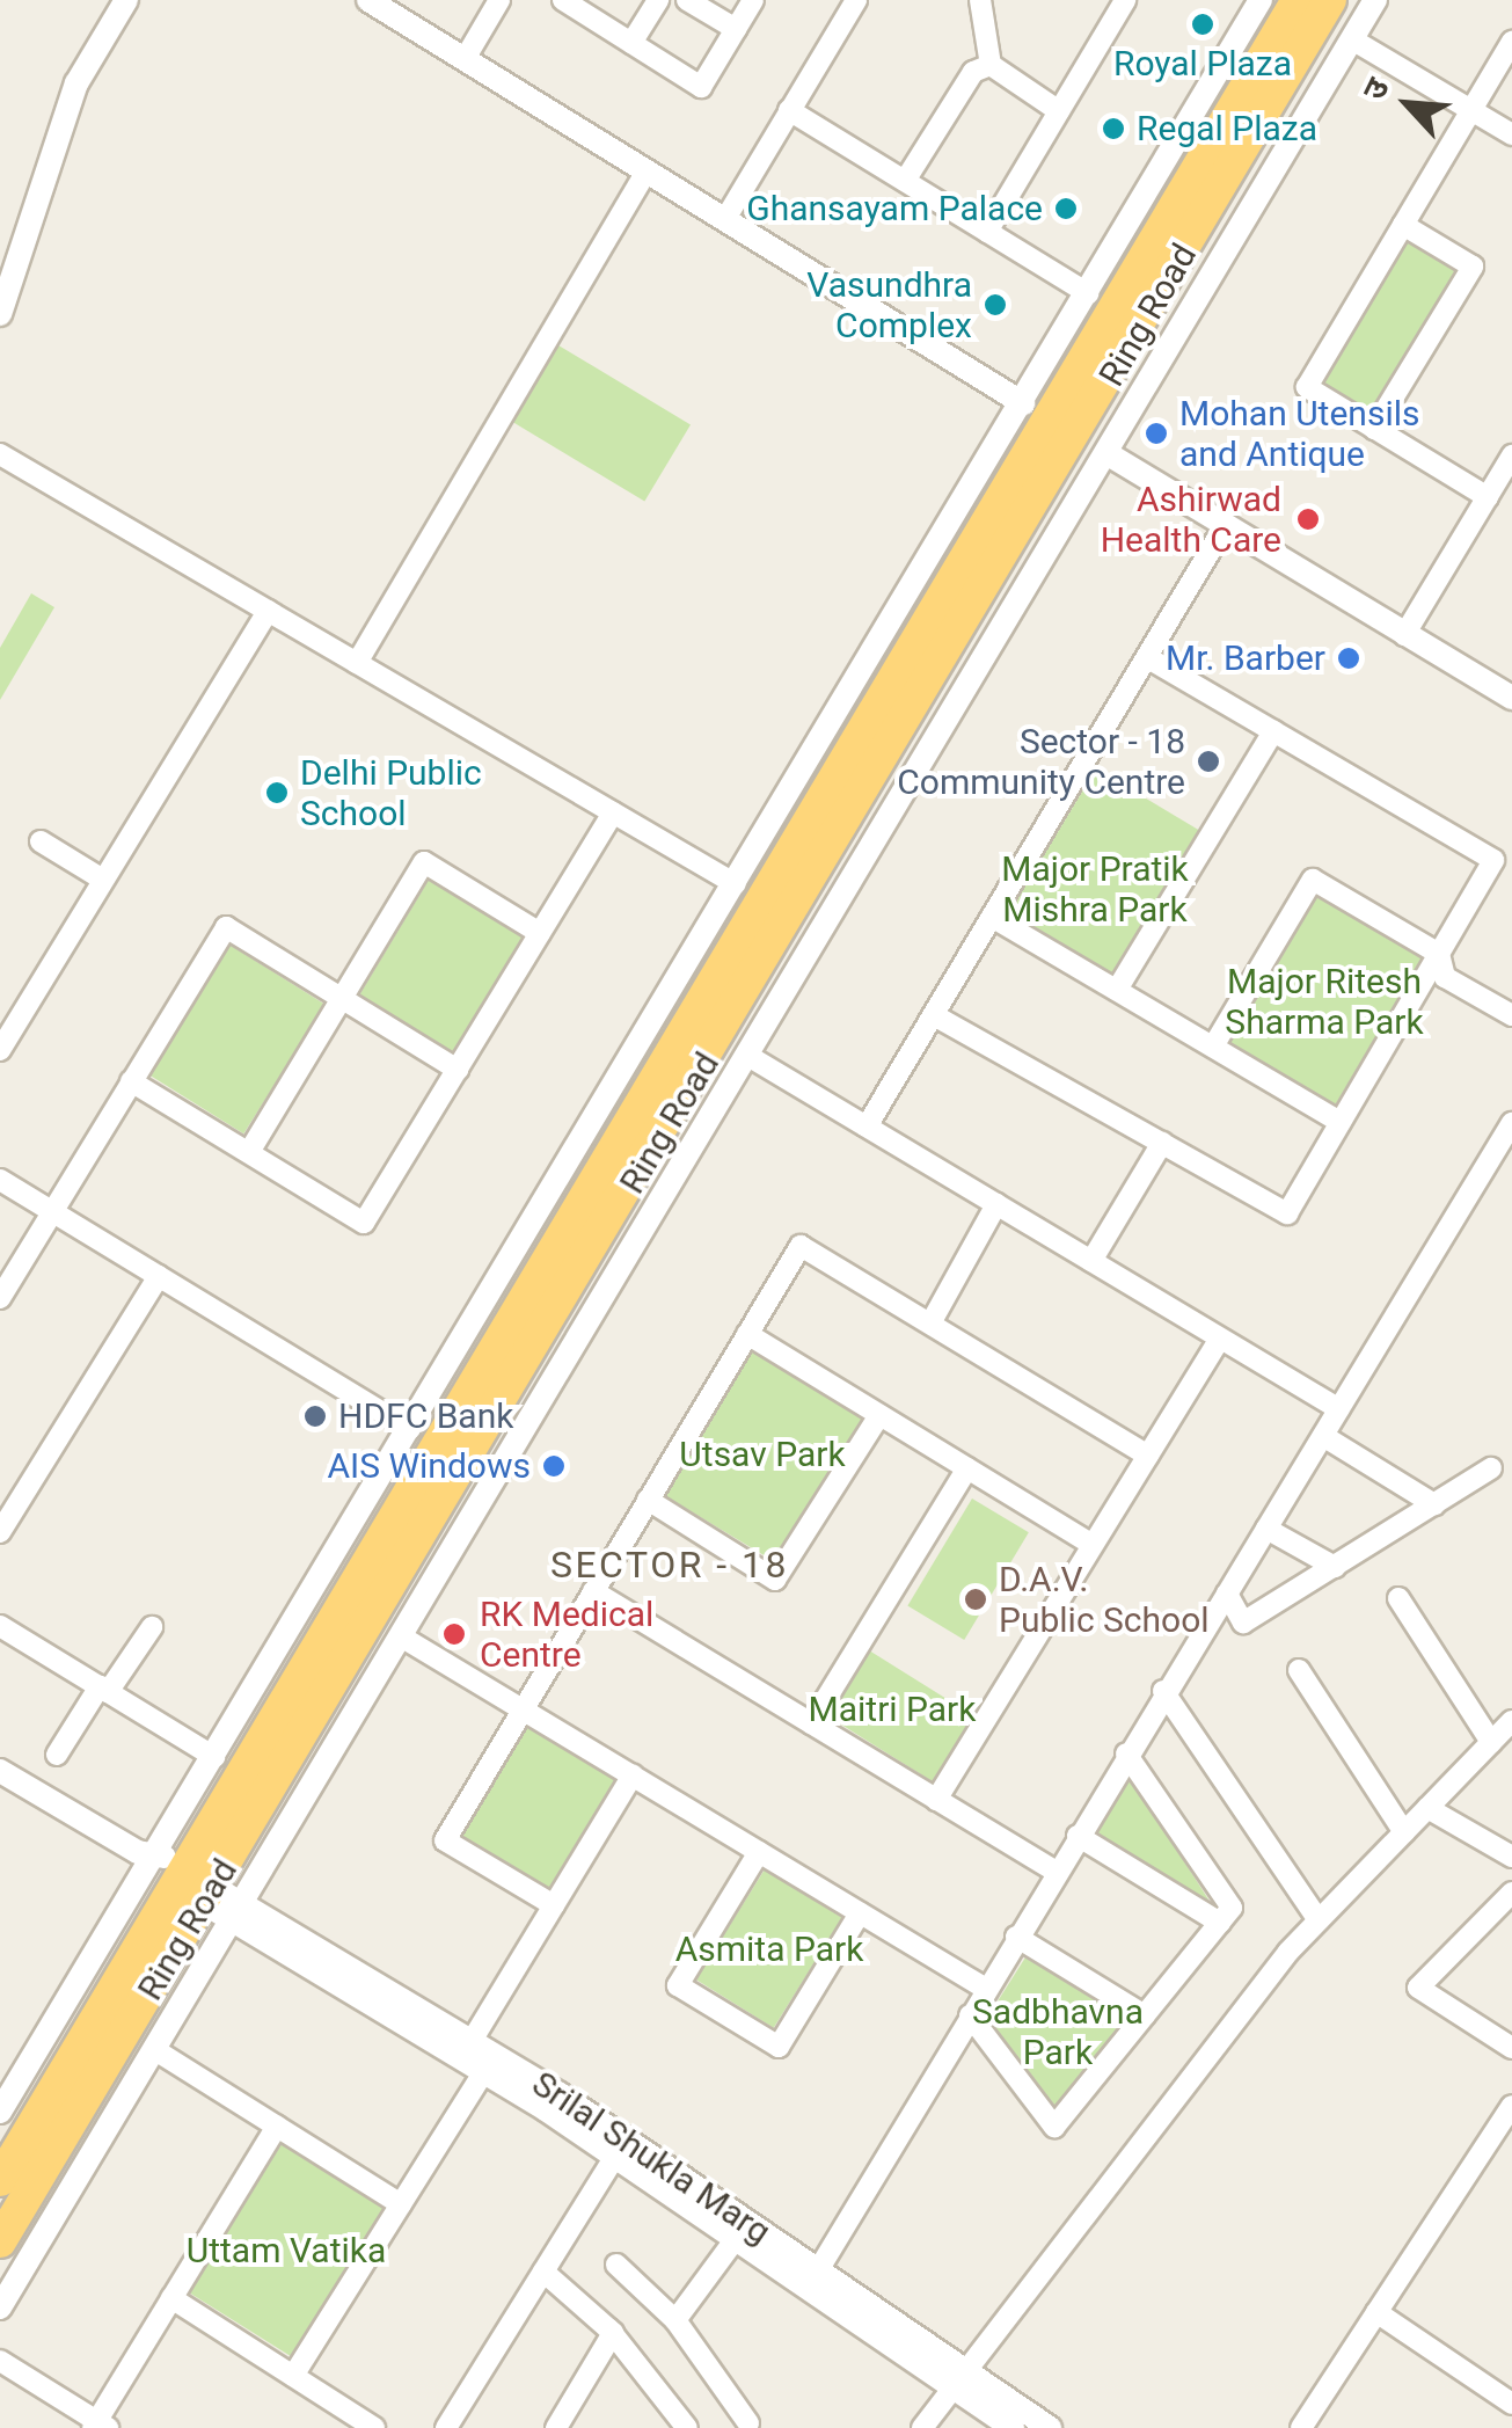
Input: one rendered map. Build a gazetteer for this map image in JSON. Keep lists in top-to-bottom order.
{
  "streets": {
    "highway": ["Ring Road"],
    "street": ["Srilal Shukla Marg"]
  },
  "crossings": [
    ["Ring Road", "Srilal Shukla Marg"]
  ],
  "districts": ["SECTOR - 18"],
  "parks": [
    "Major Pratik Mishra Park",
    "Major Ritesh Sharma Park",
    "Utsav Park",
    "Maitri Park",
    "Asmita Park",
    "Sadbhavna Park",
    "Uttam Vatika"
  ],
  "places": [
    "Royal Plaza",
    "Regal Plaza",
    "Ghansayam Palace",
    "Vasundhra Complex",
    "Mohan Utensils and Antique",
    "Ashirwad Health Care",
    "Mr. Barber",
    "Sector - 18 Community Centre",
    "Delhi Public School",
    "HDFC Bank",
    "AIS Windows",
    "D.A.V. Public School",
    "RK Medical Centre"
  ],
  "north": "top left"
}
